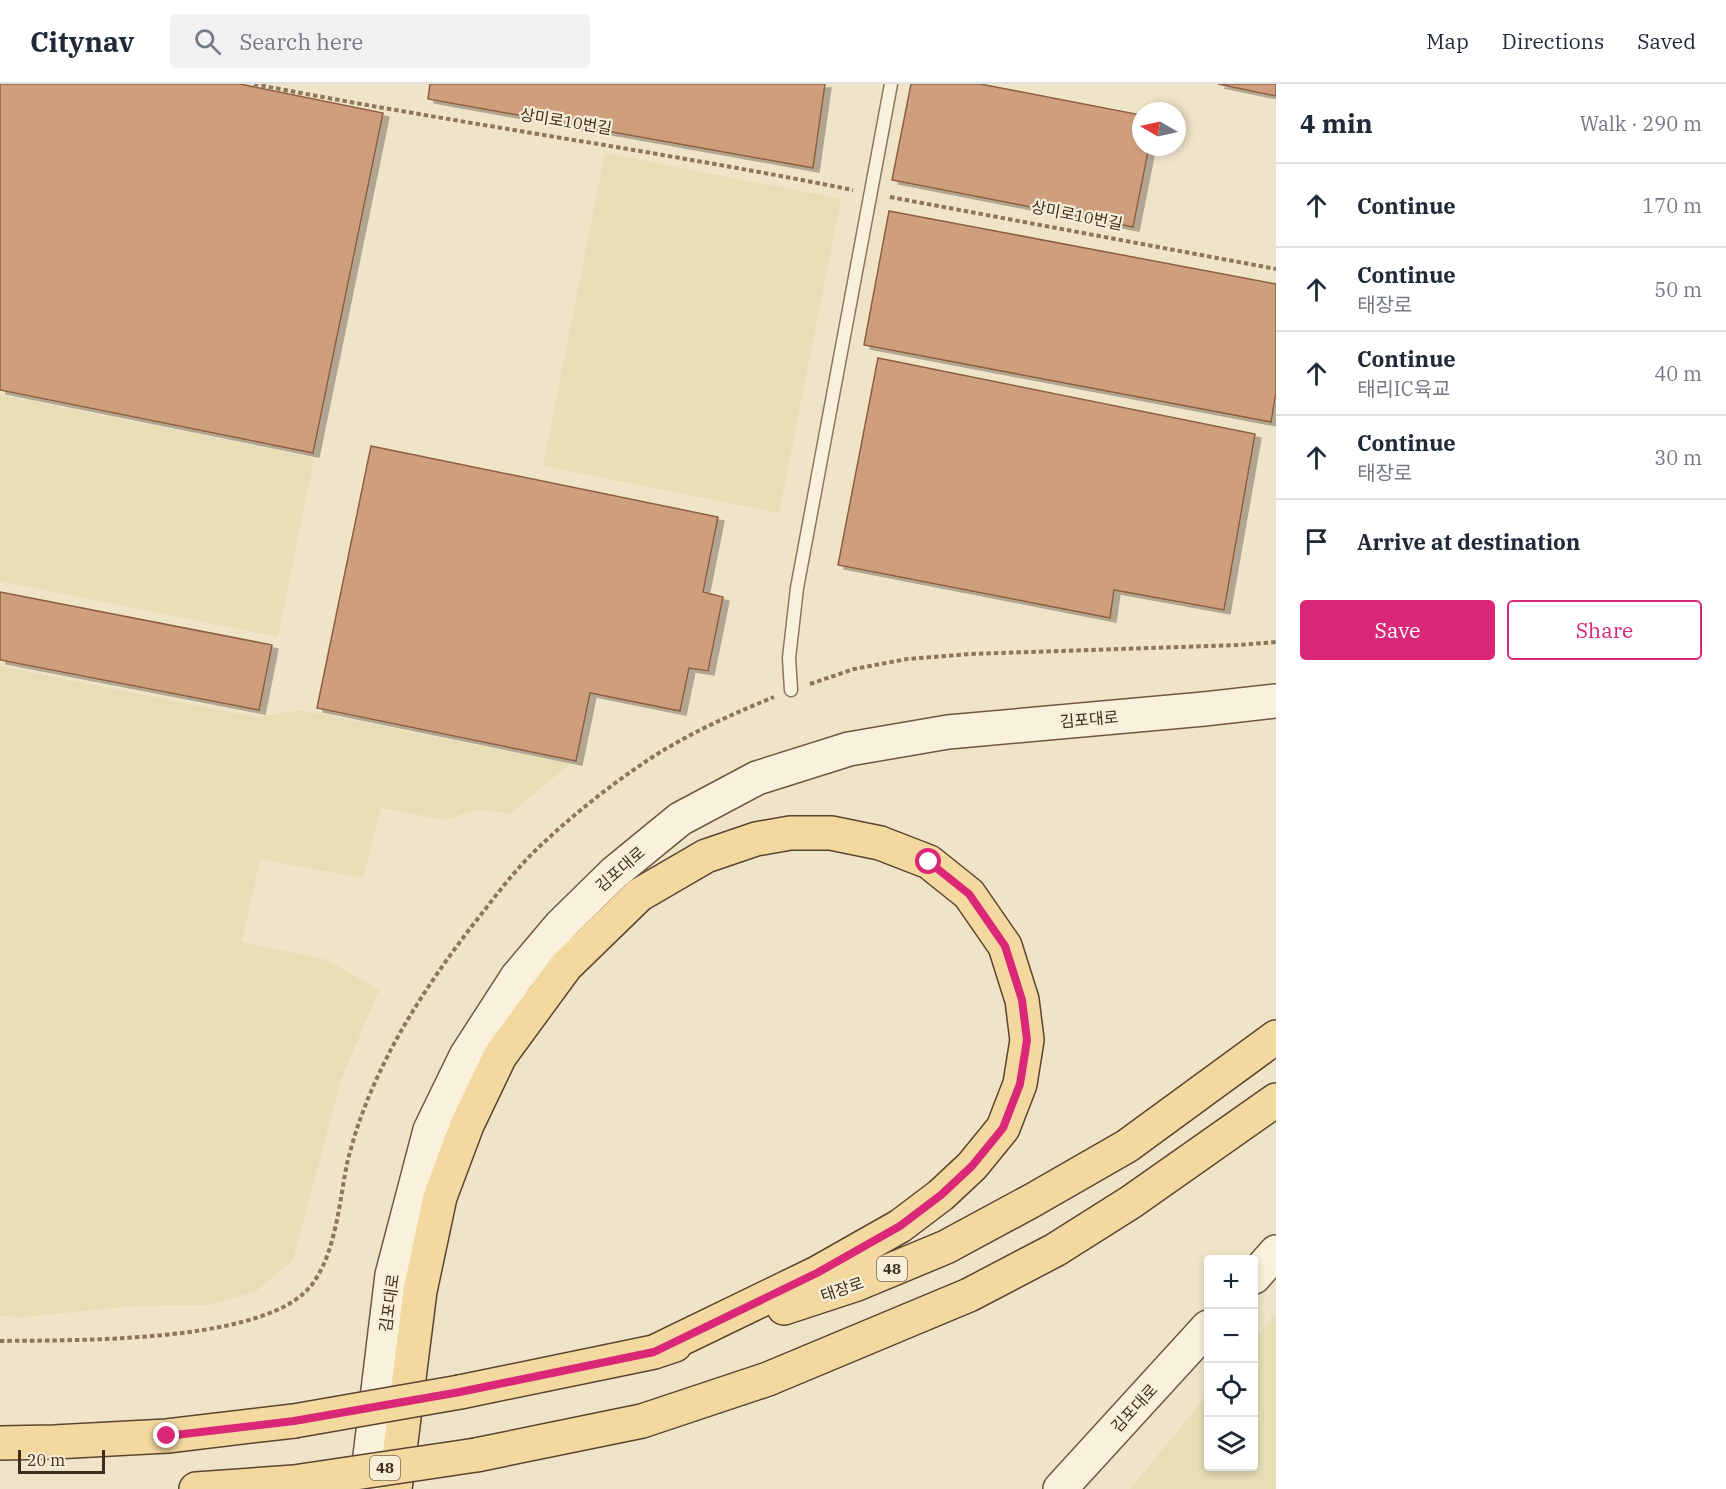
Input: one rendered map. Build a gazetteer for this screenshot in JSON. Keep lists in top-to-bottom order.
{
  "streets": {
    "main road": ["김포대로", "48", "태장로"],
    "path": ["상미로10번길"]
  },
  "scale_bar": "20 m",
  "north": "left",
  "page": {
    "header": "Citynav",
    "search": "Search here",
    "nav": ["Map", "Directions", "Saved"],
    "heading": ["4 min", "Walk · 290 m"],
    "list": [
      ["Continue", "170 m"],
      ["Continue", "태장로", "50 m"],
      ["Continue", "태리IC육교", "40 m"],
      ["Continue", "태장로", "30 m"],
      "Arrive at destination"
    ],
    "buttons": ["Save", "Share"],
    "map_buttons": ["+", "−"],
    "scale": "20 m"
  }
}
